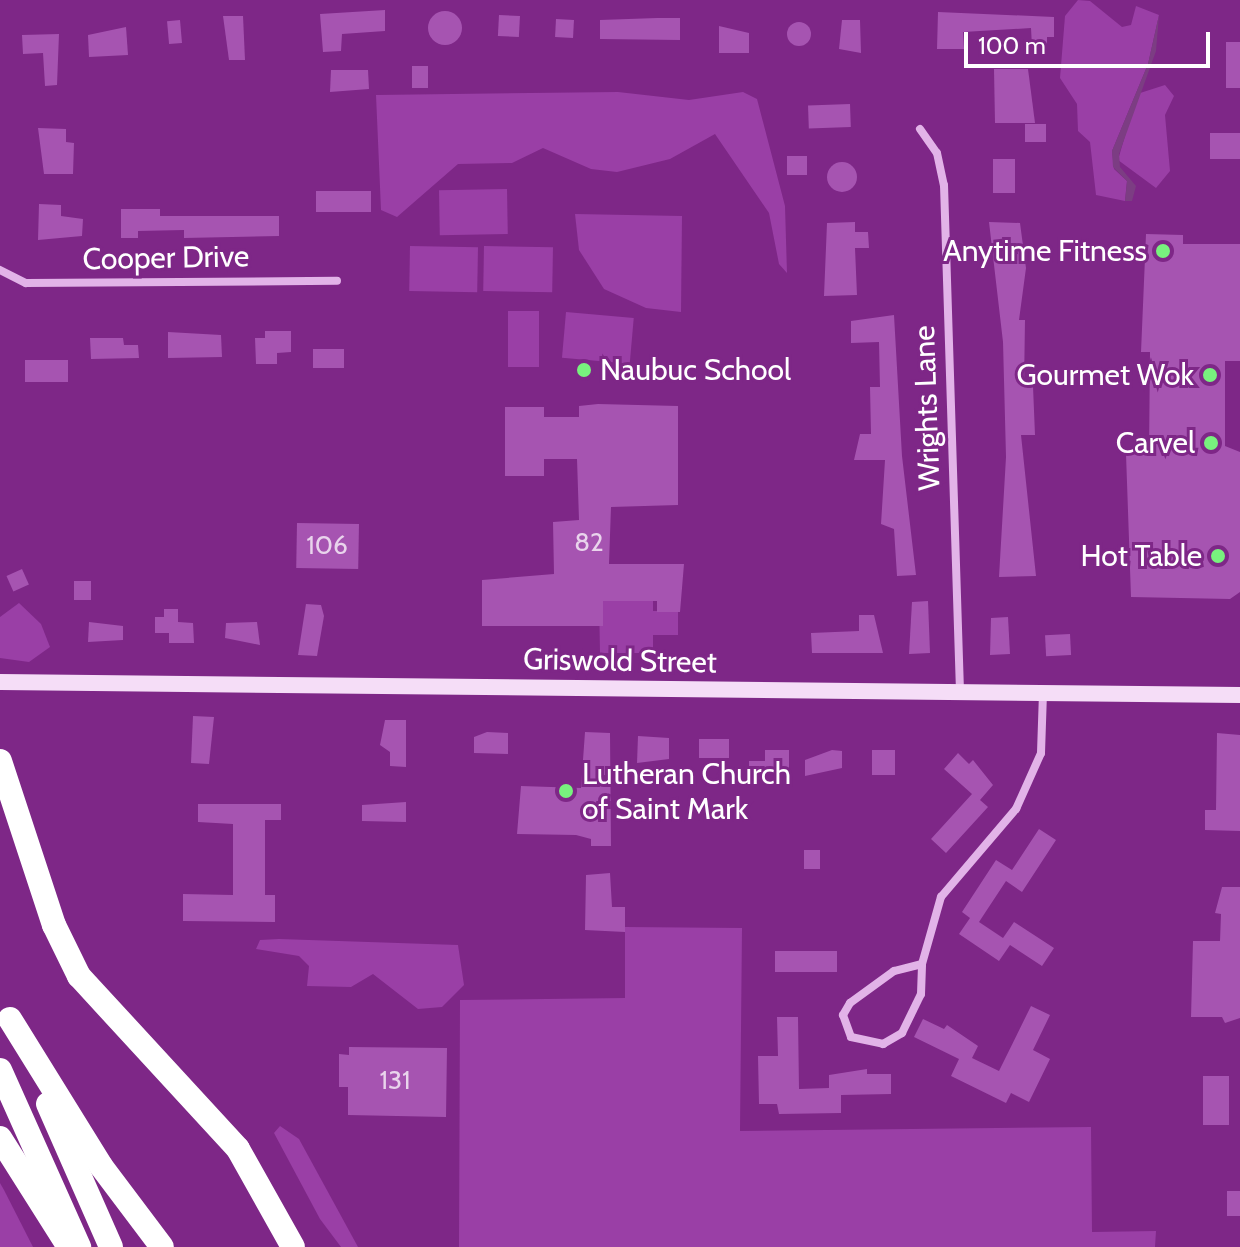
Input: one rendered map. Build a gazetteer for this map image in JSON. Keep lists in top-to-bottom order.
{
  "streets": {
    "main road": ["Griswold Street"],
    "street": ["Cooper Drive", "Wrights Lane"]
  },
  "crossings": [
    ["Wrights Lane", "Griswold Street"]
  ],
  "places": [
    "Anytime Fitness",
    "Naubuc School",
    "Gourmet Wok",
    "Carvel",
    "Hot Table",
    "Lutheran Church of Saint Mark"
  ],
  "house_numbers": ["82", "106", "131"],
  "scale_bar": "100 m"
}
